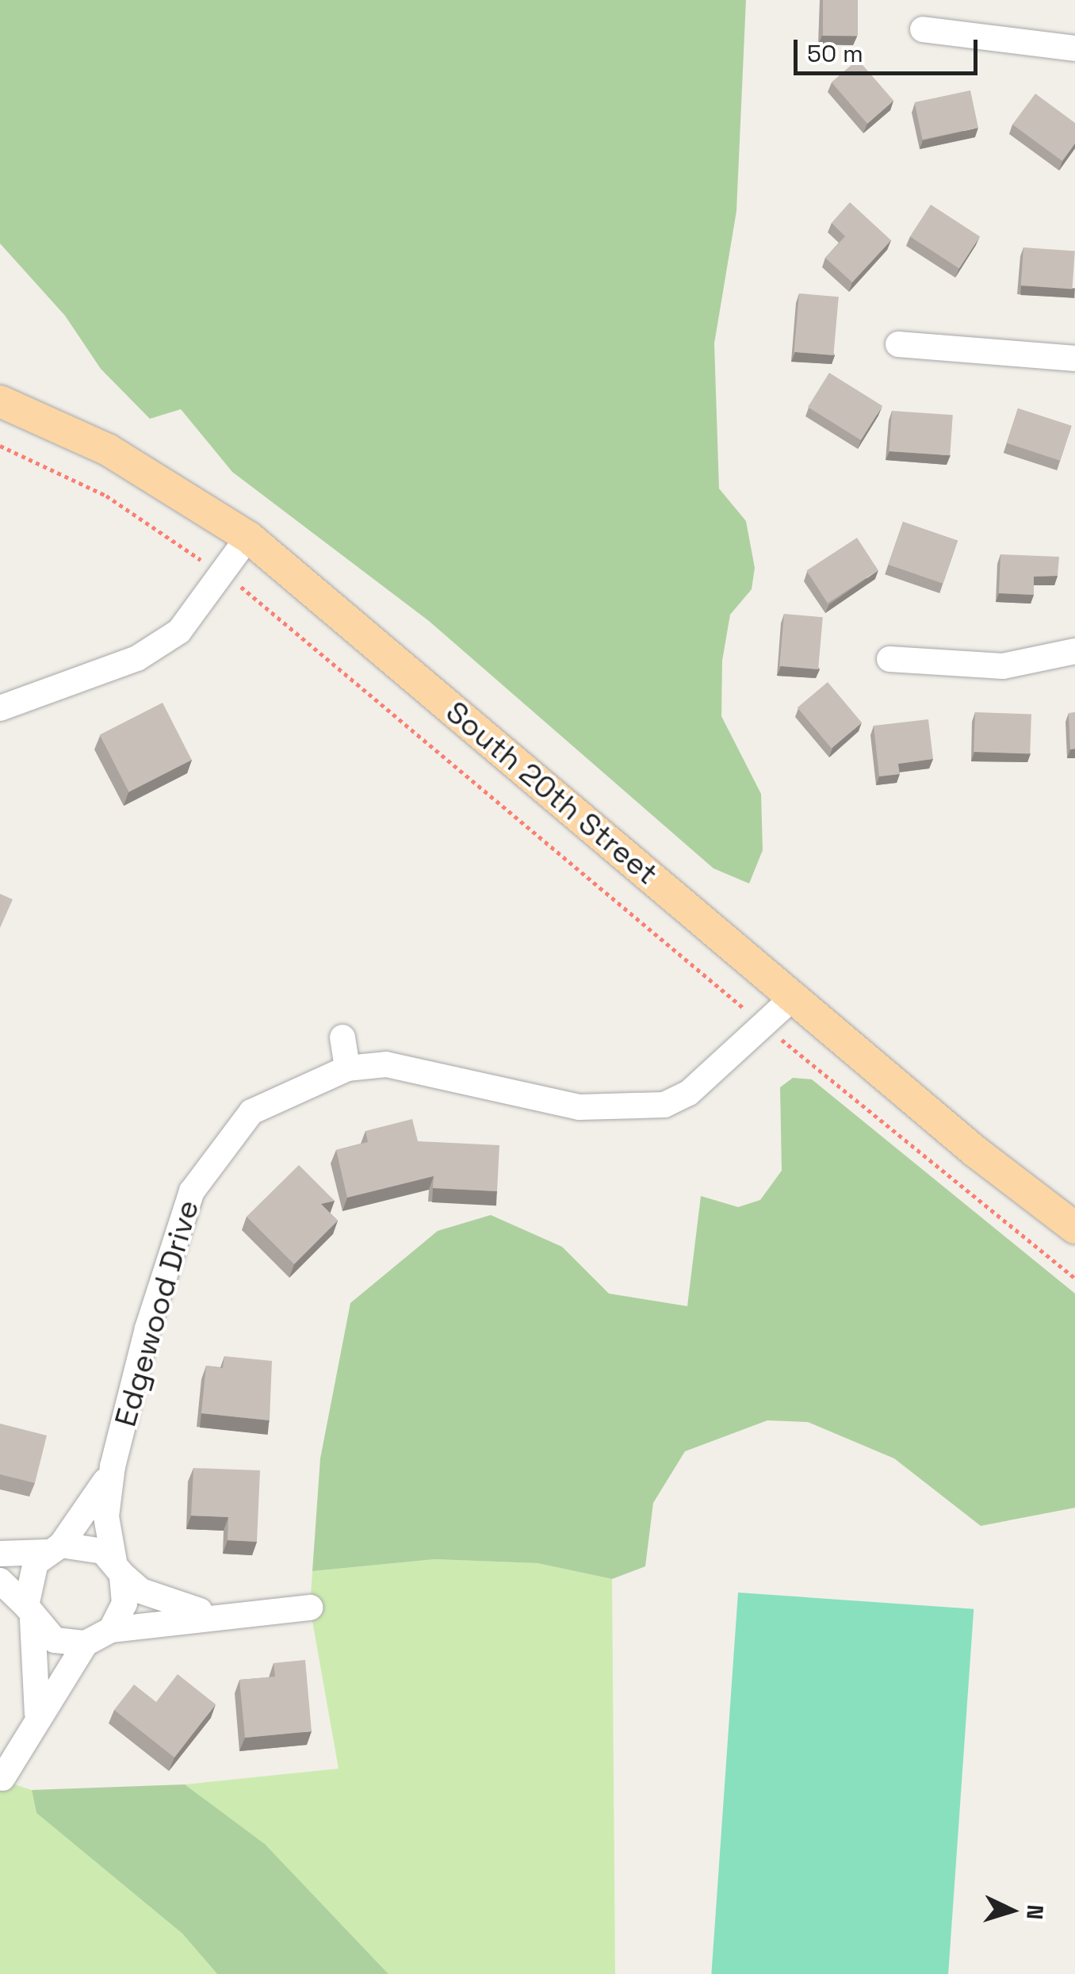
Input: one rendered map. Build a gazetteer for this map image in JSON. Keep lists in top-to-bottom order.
{
  "streets": {
    "main road": ["South 20th Street"],
    "street": ["Edgewood Drive"]
  },
  "crossings": [
    ["South 20th Street", "Edgewood Drive"]
  ],
  "scale_bar": "50 m",
  "north": "right"
}
